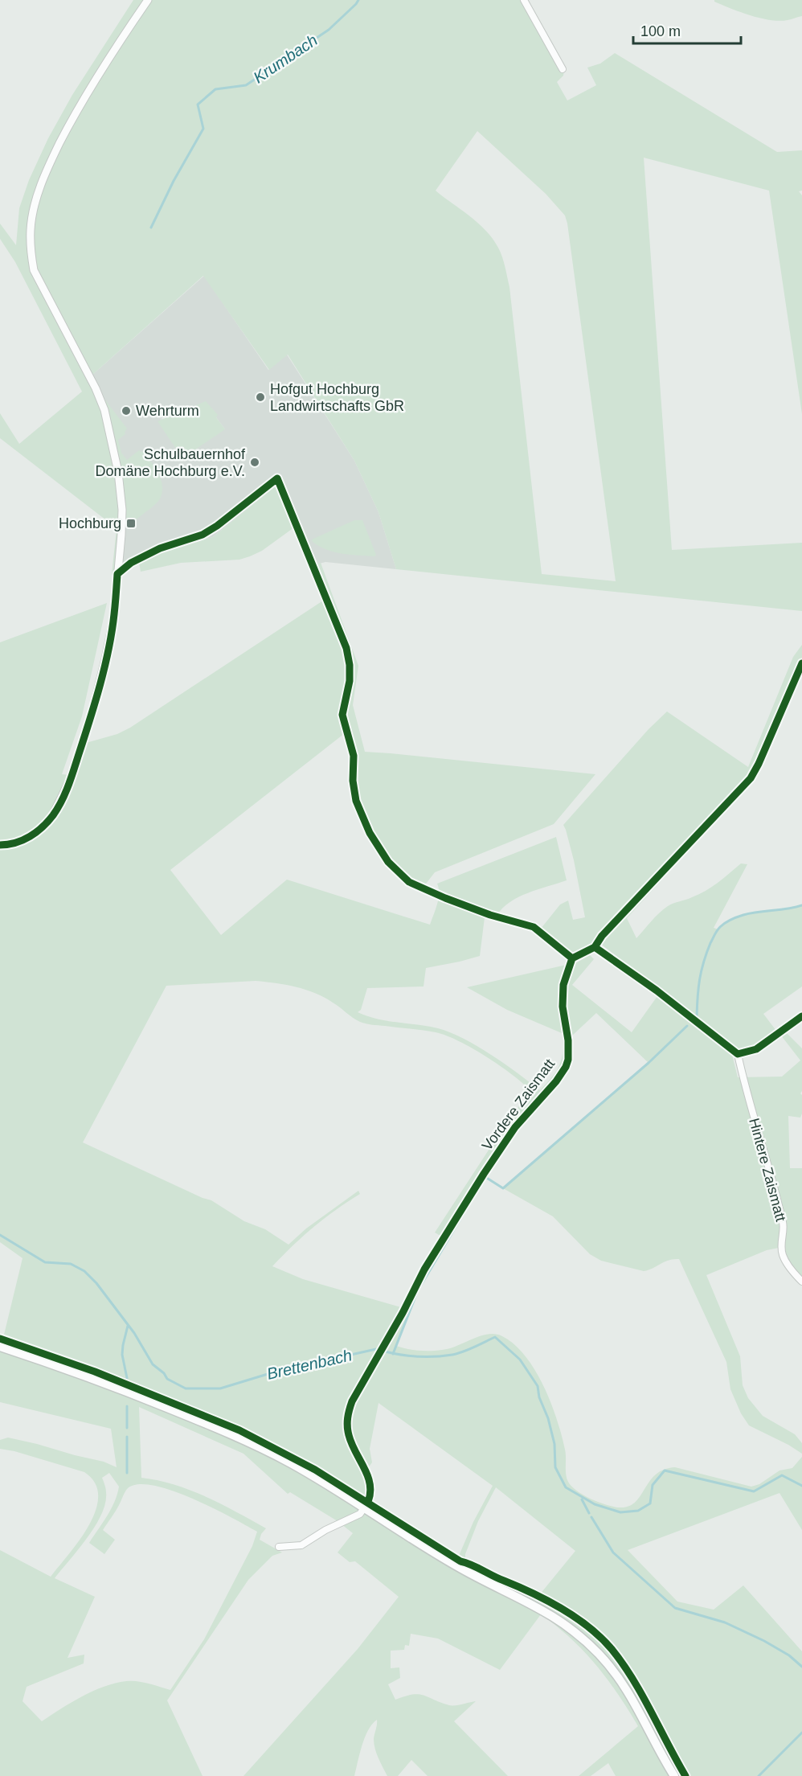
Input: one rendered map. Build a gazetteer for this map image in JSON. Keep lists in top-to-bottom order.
{
  "streets": {
    "street": ["Vordere Zaismatt", "Hintere Zaismatt"]
  },
  "crossings": [
    ["Vordere Zaismatt", "Hintere Zaismatt"]
  ],
  "water": ["Krumbach", "Brettenbach"],
  "places": {
    "other": ["Hofgut Hochburg Landwirtschafts GbR", "Wehrturm", "Schulbauernhof Domäne Hochburg e.V."],
    "transit": ["Hochburg"]
  },
  "scale_bar": "100 m"
}
